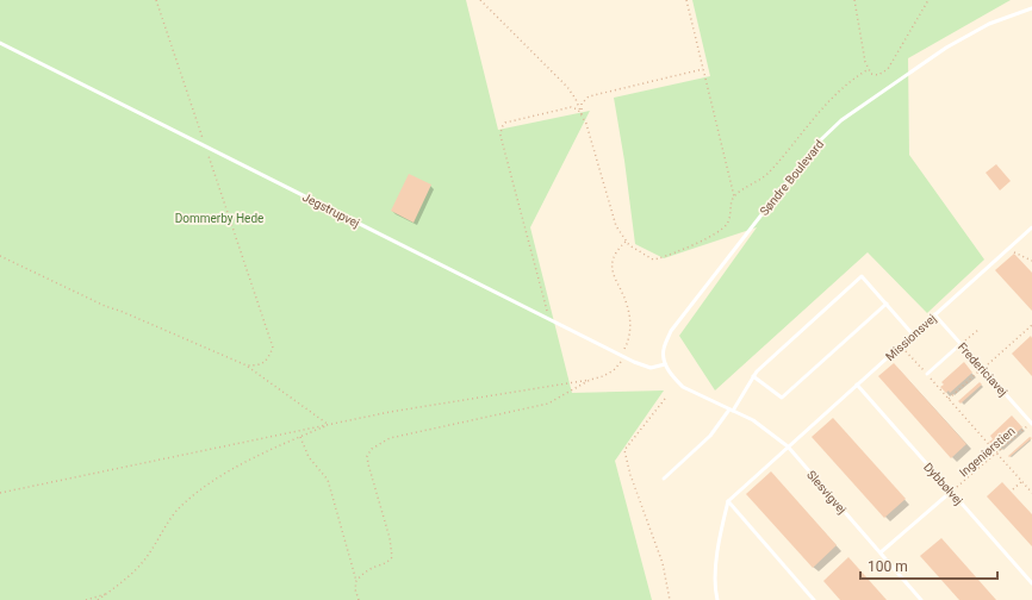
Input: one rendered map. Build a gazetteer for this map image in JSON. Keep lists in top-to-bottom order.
{
  "streets": {
    "lane": [
      "Søndre Boulevard",
      "Jegstrupvej",
      "Missionsvej",
      "Fredericiavej",
      "Dybbølvej",
      "Slesvigvej"
    ],
    "path": ["Ingeniørstien"]
  },
  "crossings": [
    ["Søndre Boulevard", "Jegstrupvej"],
    ["Søndre Boulevard", "Slesvigvej"],
    ["Jegstrupvej", "Slesvigvej"],
    ["Missionsvej", "Fredericiavej"],
    ["Missionsvej", "Dybbølvej"],
    ["Missionsvej", "Slesvigvej"],
    ["Fredericiavej", "Ingeniørstien"],
    ["Ingeniørstien", "Dybbølvej"]
  ],
  "parks": ["Dommerby Hede"],
  "scale_bar": "100 m"
}
